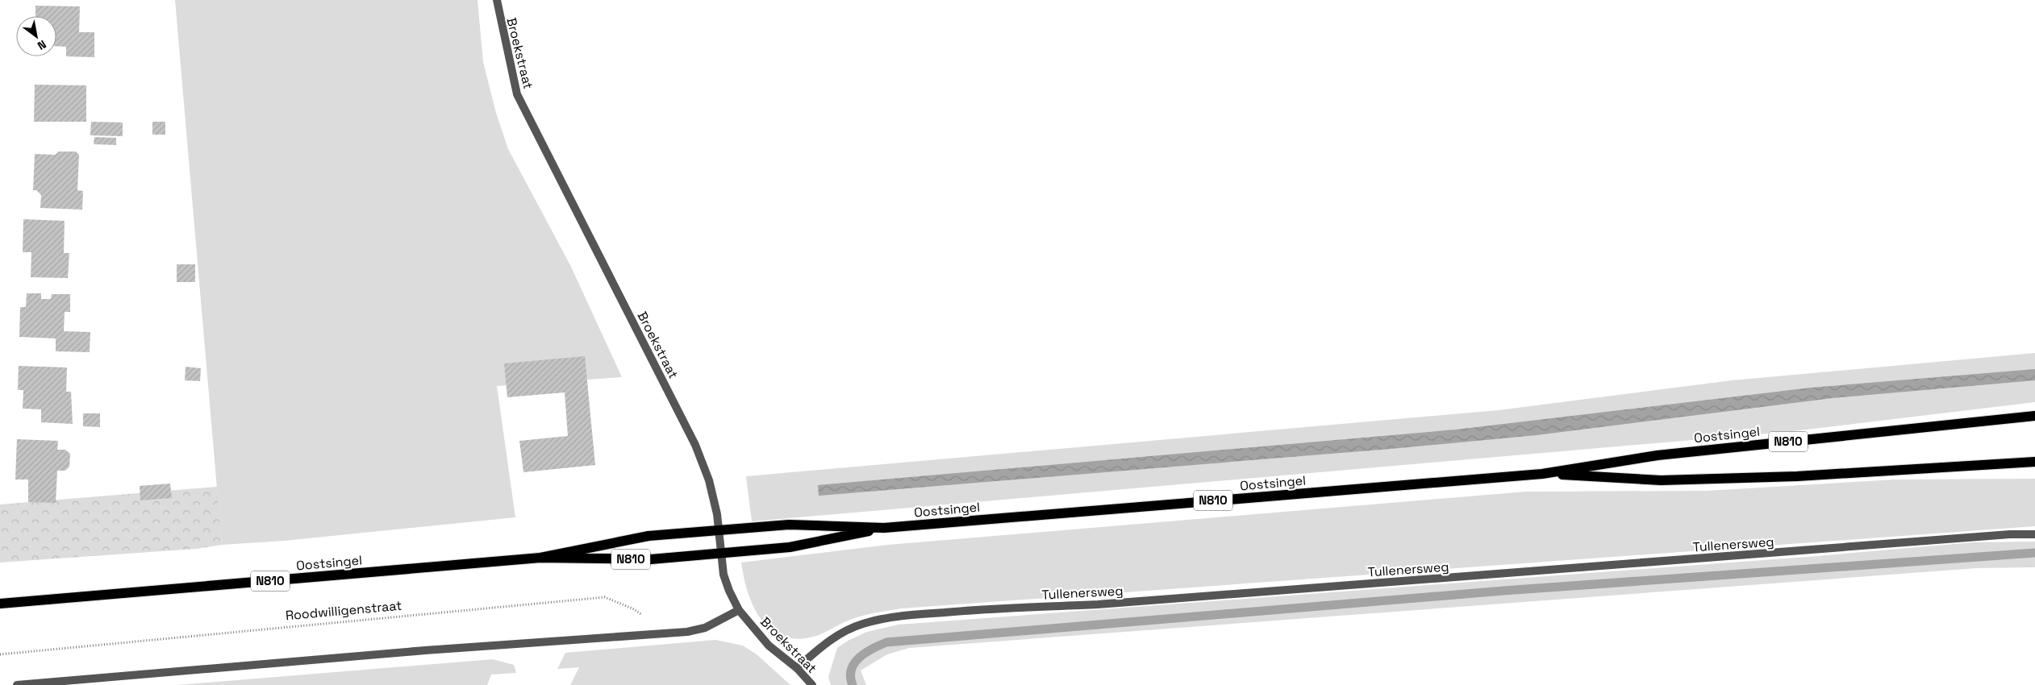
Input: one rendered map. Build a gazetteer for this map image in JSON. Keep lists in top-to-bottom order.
{
  "streets": {
    "main road": ["Oostsingel", "N810"],
    "street": ["Broekstraat", "Tullenersweg"],
    "path": ["Roodwilligenstraat"]
  },
  "crossings": [
    ["Broekstraat", "Oostsingel"],
    ["Broekstraat", "Tullenersweg"]
  ],
  "north": "bottom right"
}
